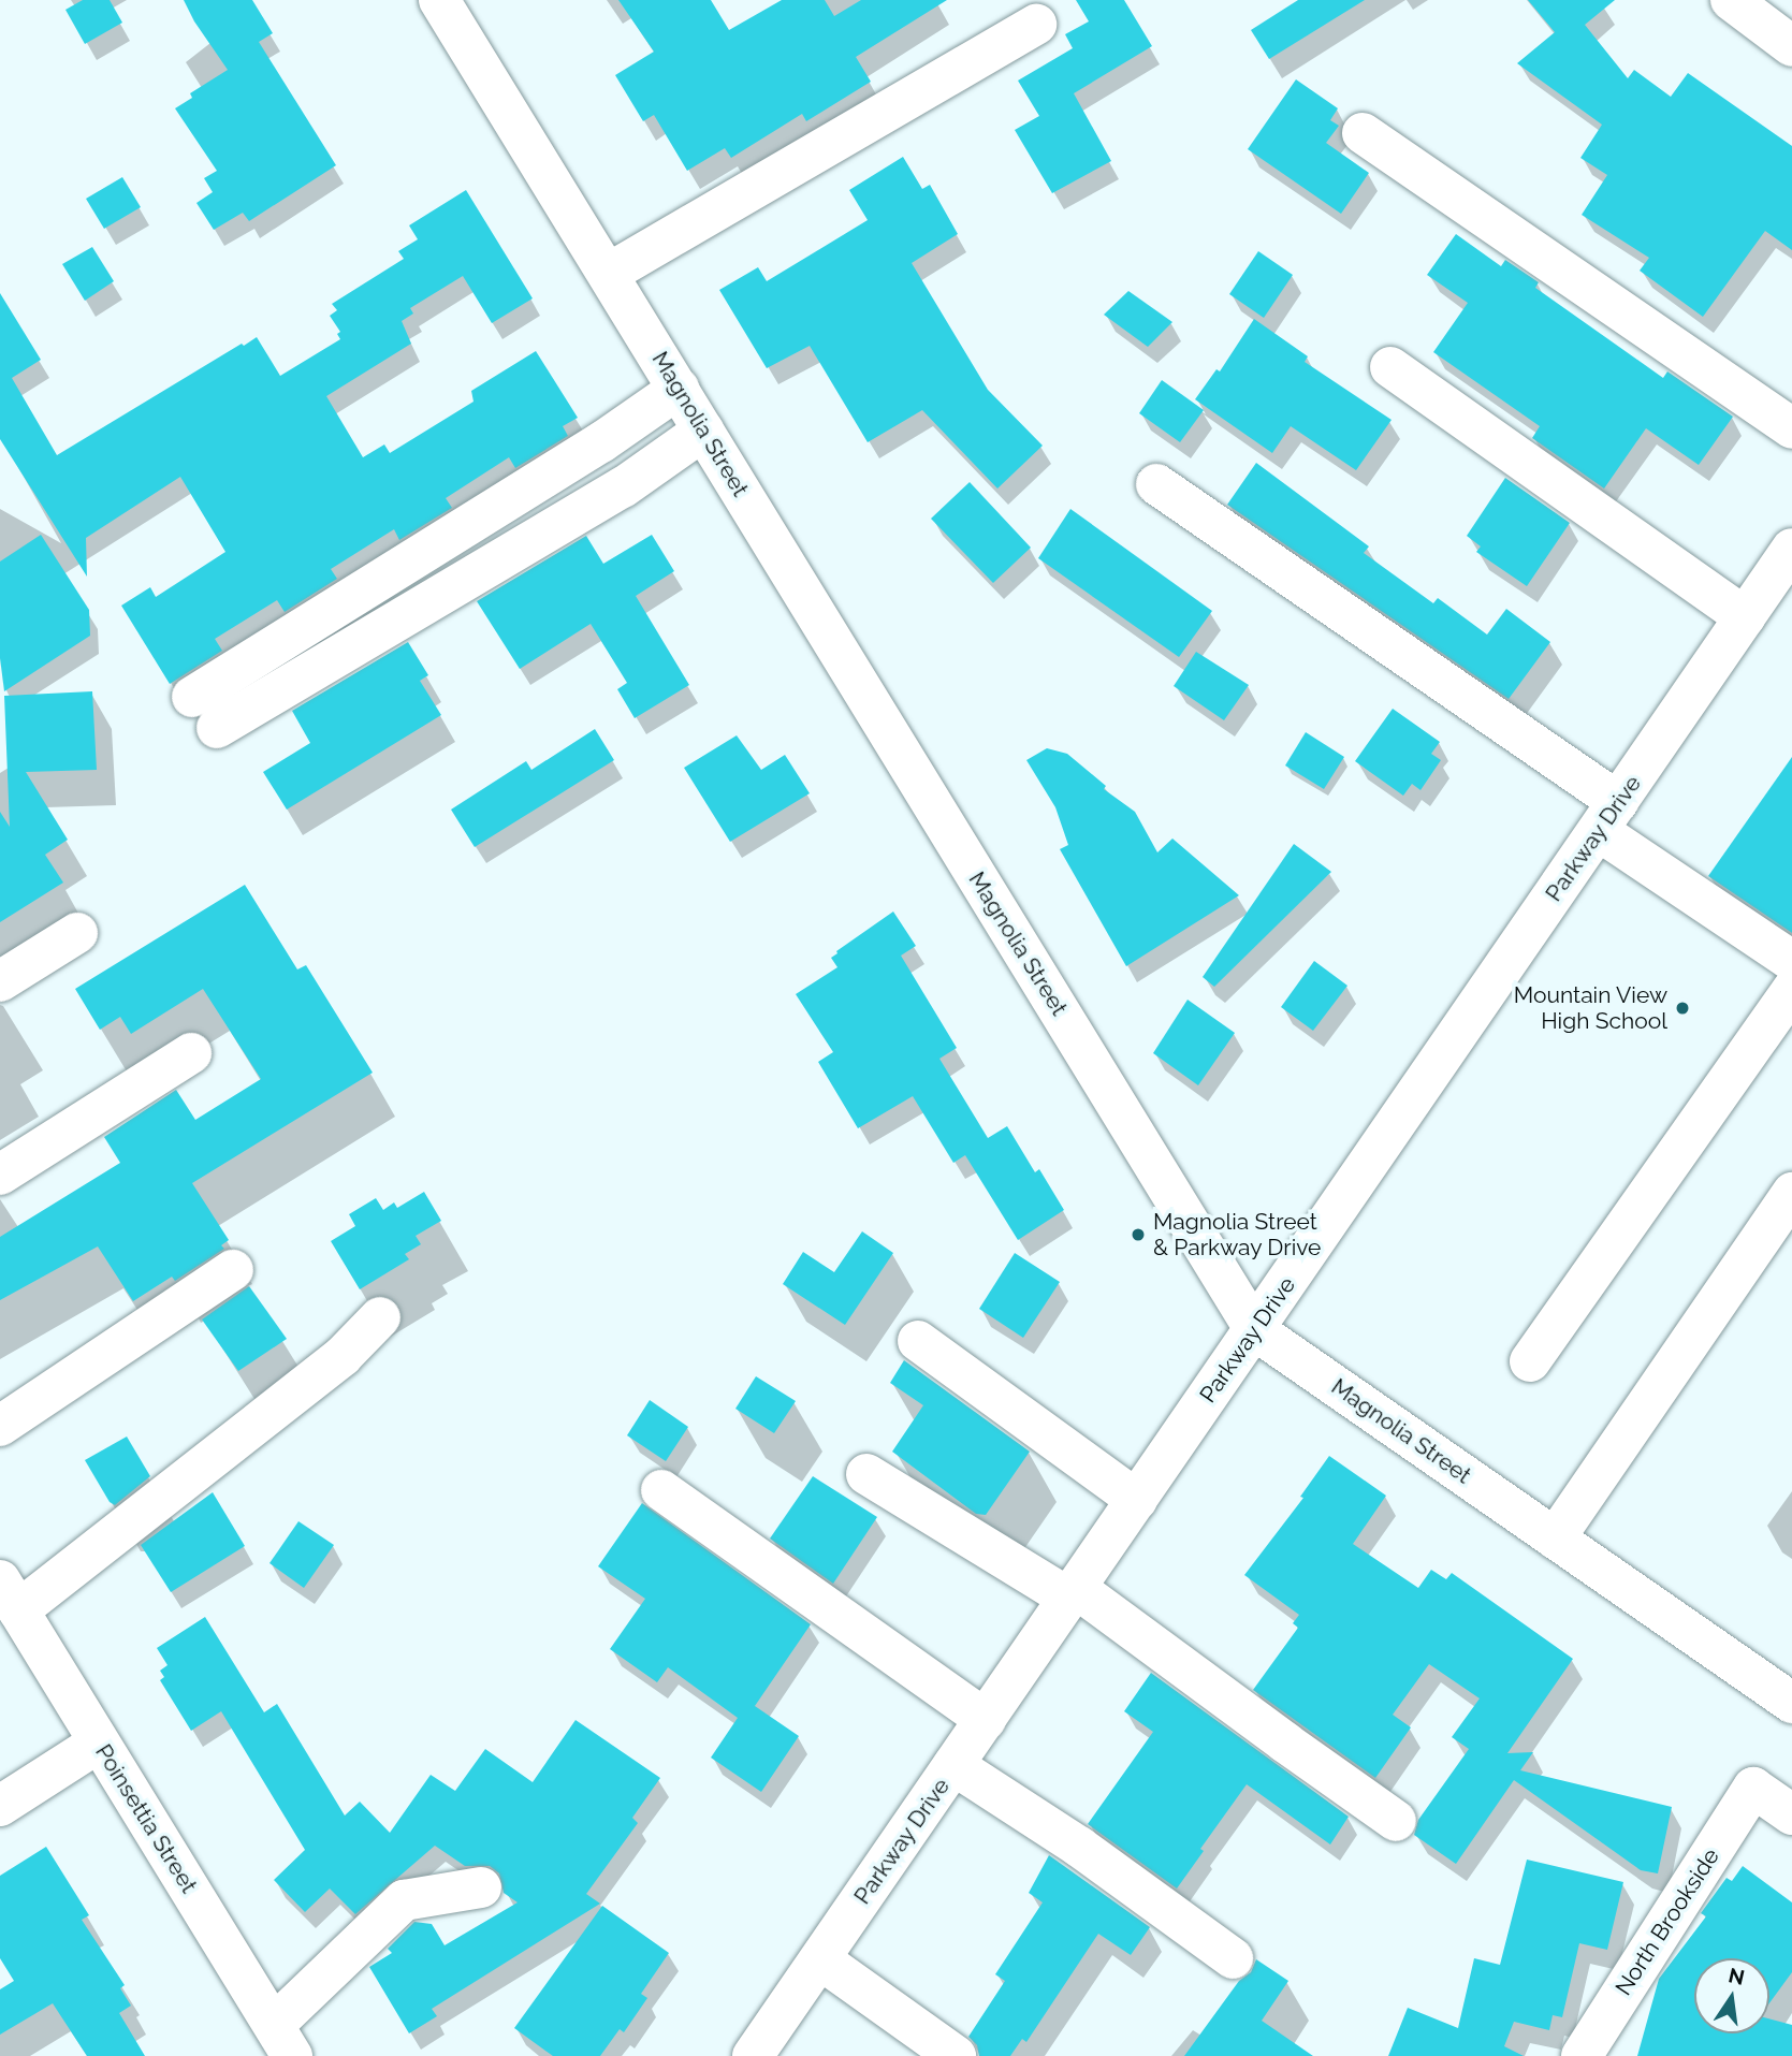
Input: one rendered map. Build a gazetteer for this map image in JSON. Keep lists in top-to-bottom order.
{
  "streets": {
    "street": [
      "Magnolia Street",
      "Parkway Drive",
      "Poinsettia Street",
      "North Brookside"
    ]
  },
  "crossings": [
    ["Magnolia Street", "Parkway Drive"]
  ],
  "places": ["Mountain View High School", "Magnolia Street & Parkway Drive"],
  "north": "top"
}
